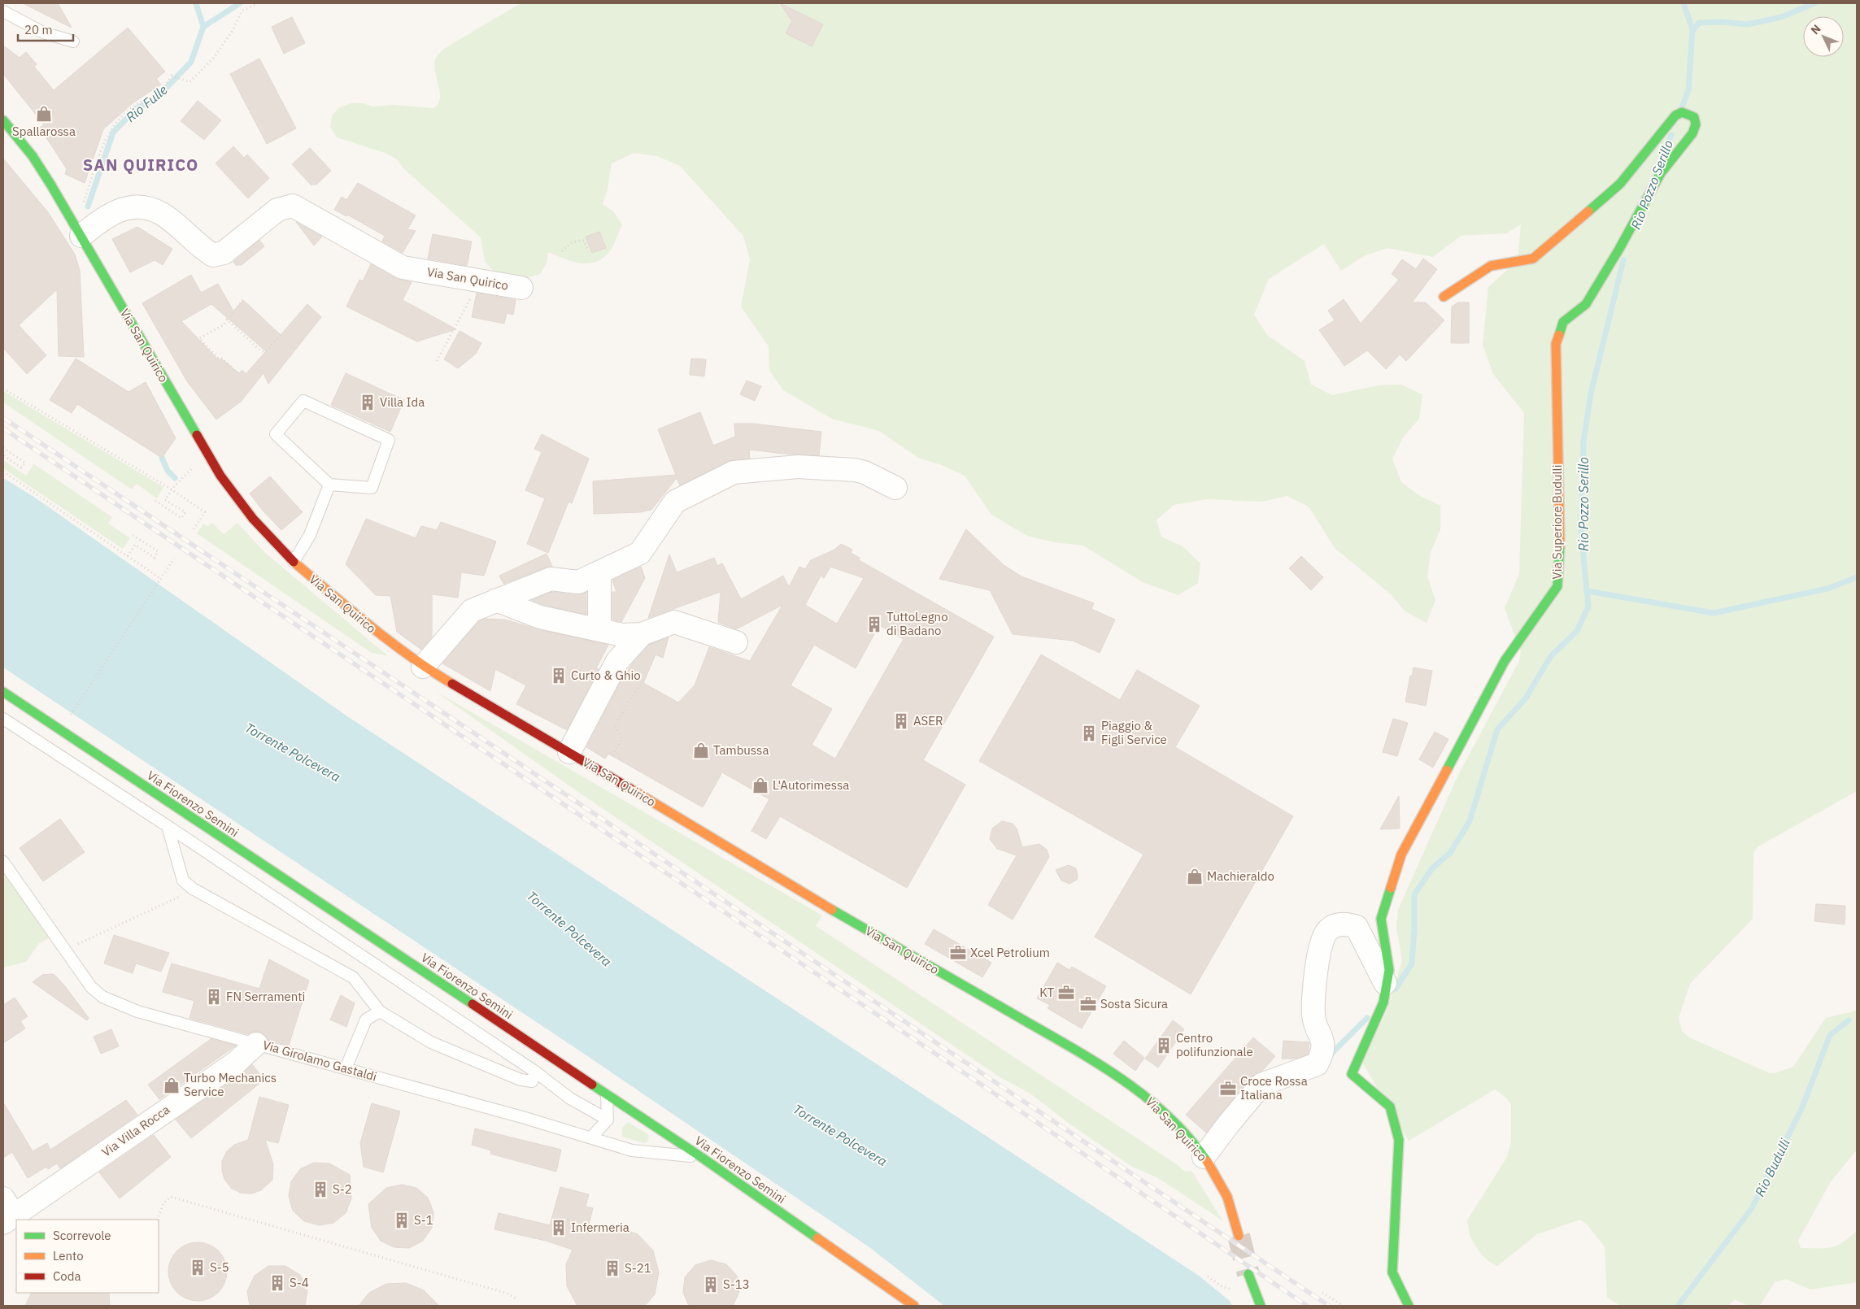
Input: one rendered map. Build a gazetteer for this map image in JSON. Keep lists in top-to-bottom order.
{
  "streets": {
    "main road": ["Via San Quirico", "Via Superiore Budulli", "Via Fiorenzo Semini"],
    "street": ["Via Villa Rocca"],
    "lane": ["Via Girolamo Gastaldi"]
  },
  "crossings": [
    ["Via Fiorenzo Semini", "Via Girolamo Gastaldi"],
    ["Via Girolamo Gastaldi", "Via Villa Rocca"]
  ],
  "districts": ["SAN QUIRICO"],
  "water": [
    "Rio Fulle",
    "Rio Pozzo Serillo",
    "Torrente Polcevera",
    "Rio Budulli"
  ],
  "places": {
    "shop": [
      "Spallarossa",
      "Tambussa",
      "L'Autorimessa",
      "Machieraldo",
      "Turbo Mechanics Service"
    ],
    "building": [
      "Villa Ida",
      "TuttoLegno di Badano",
      "Curto & Ghio",
      "ASER",
      "Piaggio & Figli Service",
      "FN Serramenti",
      "Centro polifunzionale",
      "S-2",
      "S-1",
      "Infermeria",
      "S-5",
      "S-21",
      "S-4",
      "S-13"
    ],
    "office": [
      "Xcel Petrolium",
      "KT",
      "Sosta Sicura",
      "Croce Rossa Italiana"
    ]
  },
  "legend": ["Scorrevole", "Lento", "Coda"],
  "scale_bar": "20 m",
  "north": "top left"
}
